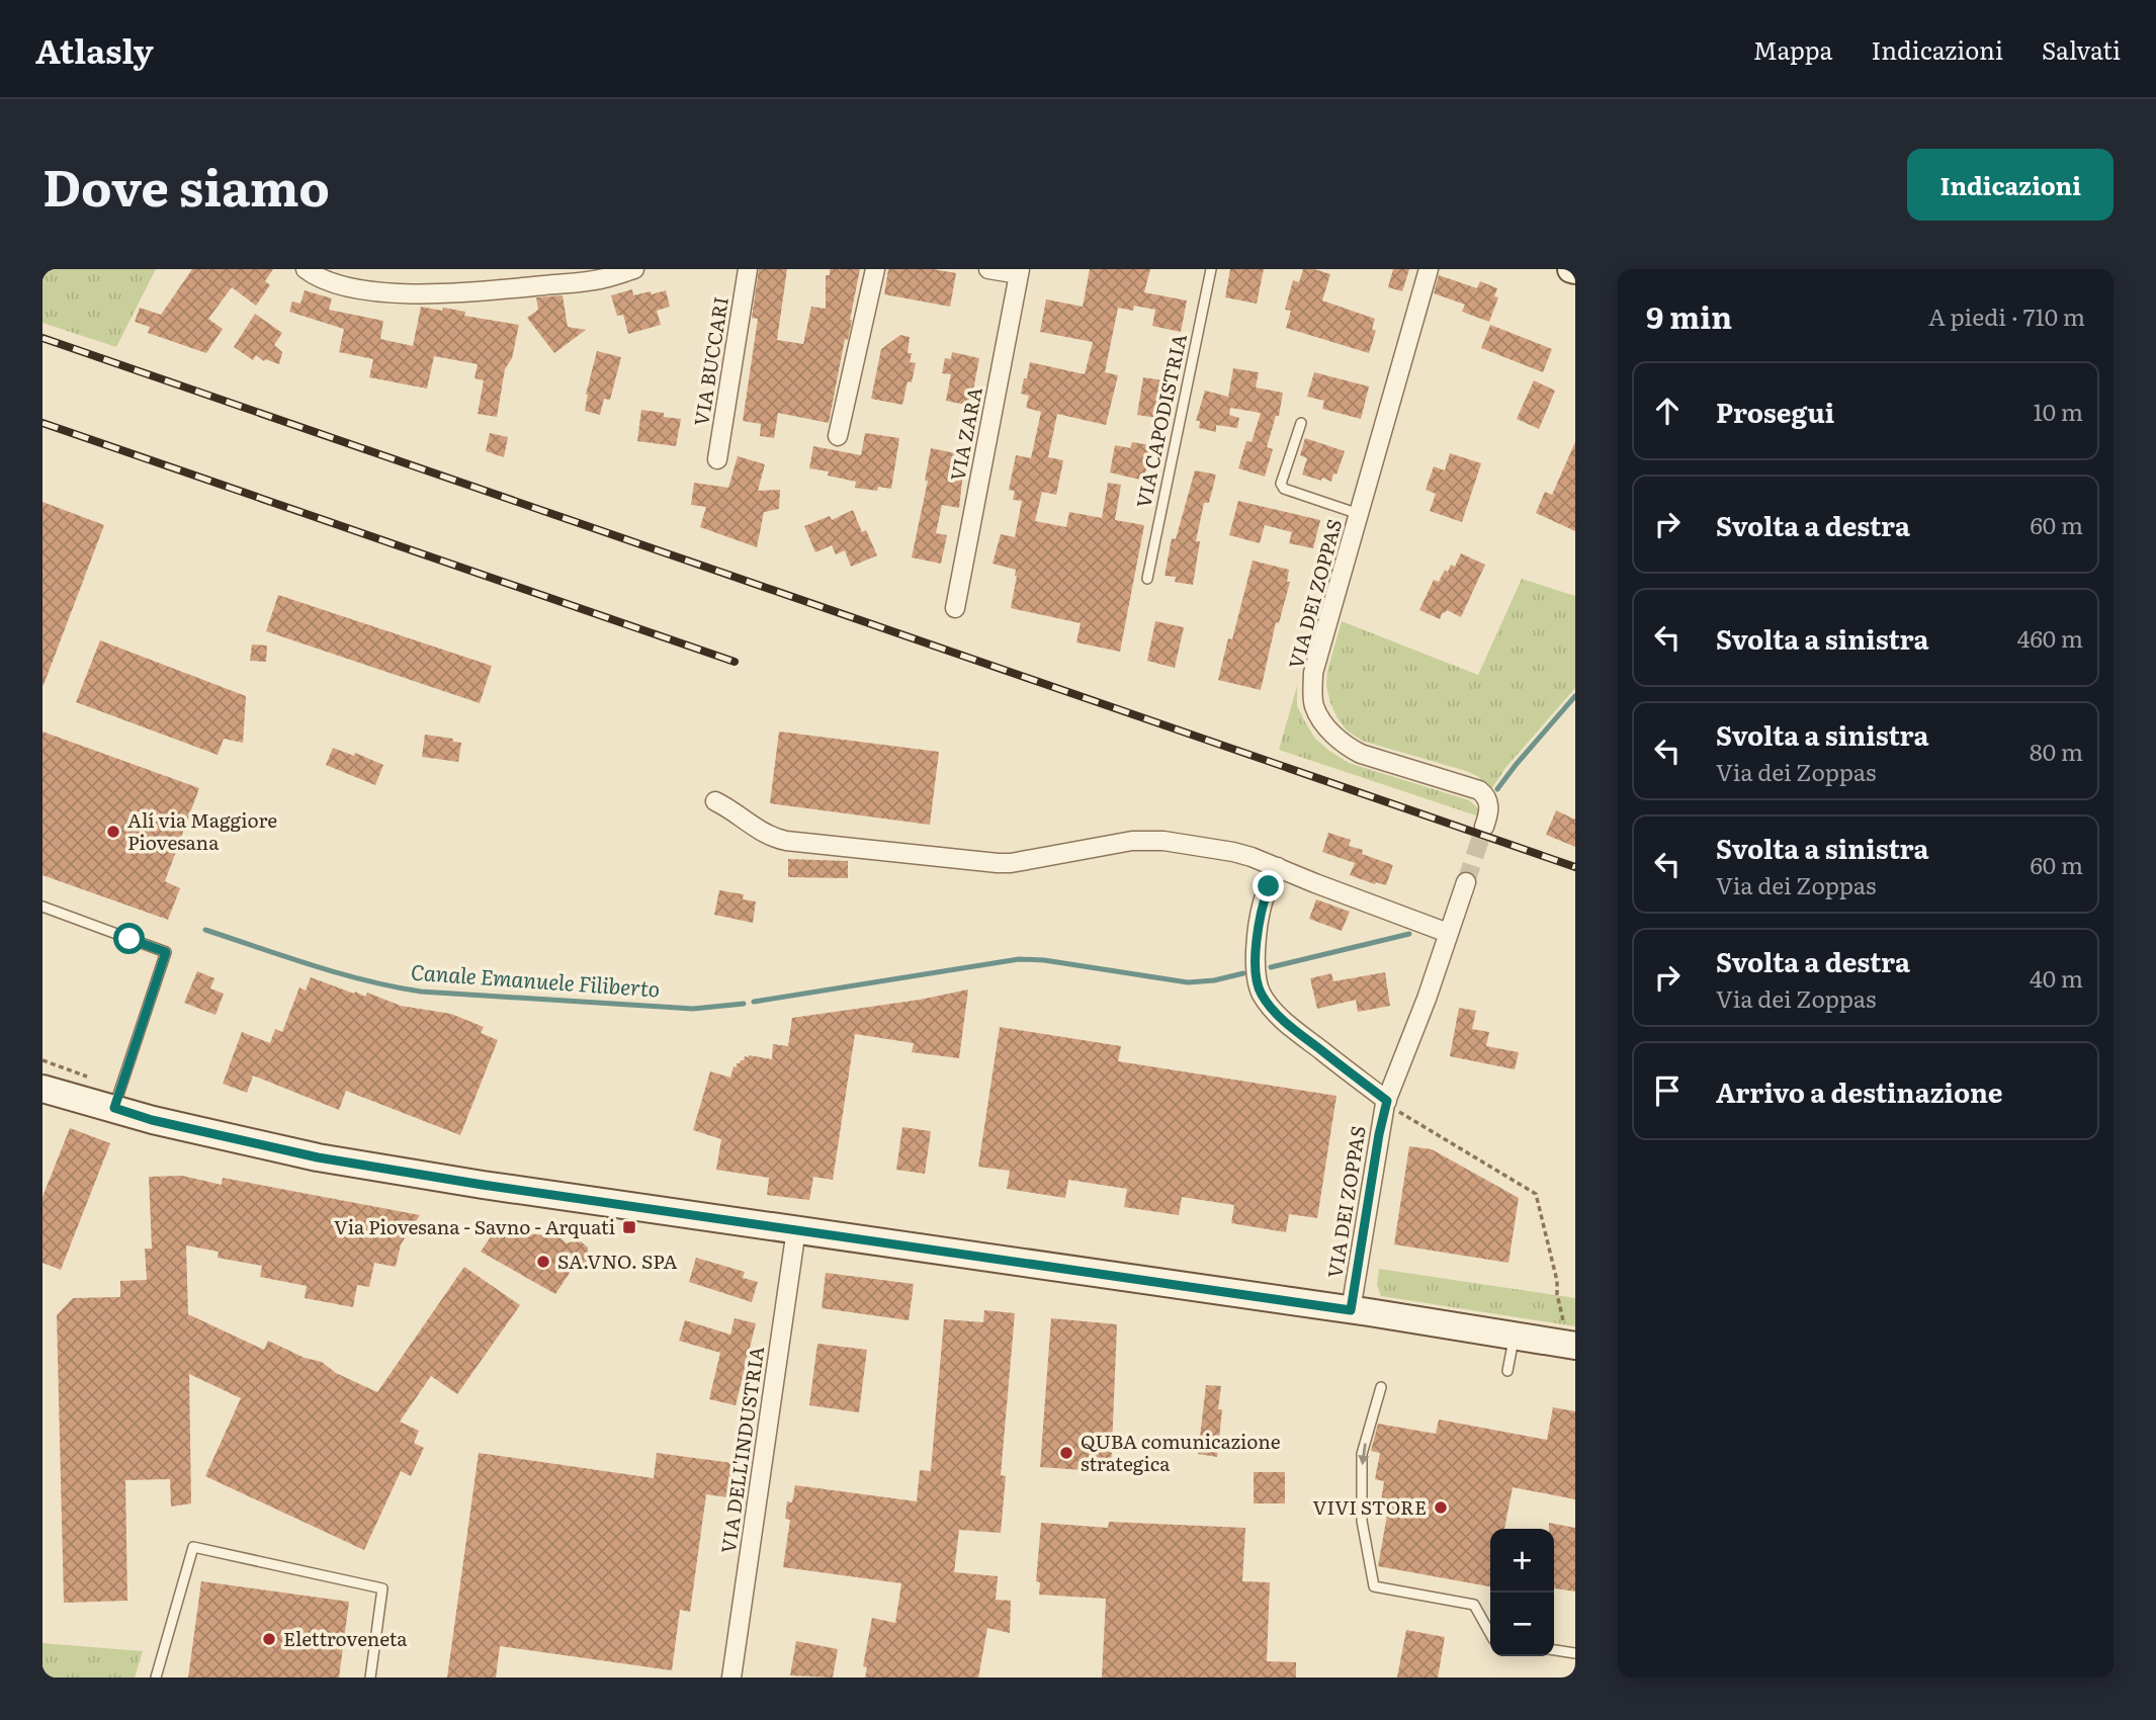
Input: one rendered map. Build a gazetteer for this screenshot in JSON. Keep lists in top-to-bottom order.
{
  "streets": {
    "street": [
      "VIA BUCCARI",
      "VIA ZARA",
      "VIA DEI ZOPPAS",
      "VIA DELL'INDUSTRIA"
    ],
    "lane": ["VIA CAPODISTRIA"]
  },
  "water": ["Canale Emanuele Filiberto"],
  "places": {
    "other": [
      "Alí via Maggiore Piovesana",
      "SA.VNO. SPA",
      "QUBA comunicazione strategica",
      "VIVI STORE",
      "Elettroveneta"
    ],
    "transit": ["Via Piovesana - Savno - Arquati"]
  },
  "page": {
    "header": "Atlasly",
    "nav": ["Mappa", "Indicazioni", "Salvati"],
    "title": "Dove siamo",
    "buttons": "Indicazioni",
    "heading": ["9 min", "A piedi · 710 m"],
    "list": [
      ["Prosegui", "10 m"],
      ["Svolta a destra", "60 m"],
      ["Svolta a sinistra", "460 m"],
      ["Svolta a sinistra", "Via dei Zoppas", "80 m"],
      ["Svolta a sinistra", "Via dei Zoppas", "60 m"],
      ["Svolta a destra", "Via dei Zoppas", "40 m"],
      "Arrivo a destinazione"
    ],
    "map_buttons": ["+", "−"]
  }
}
